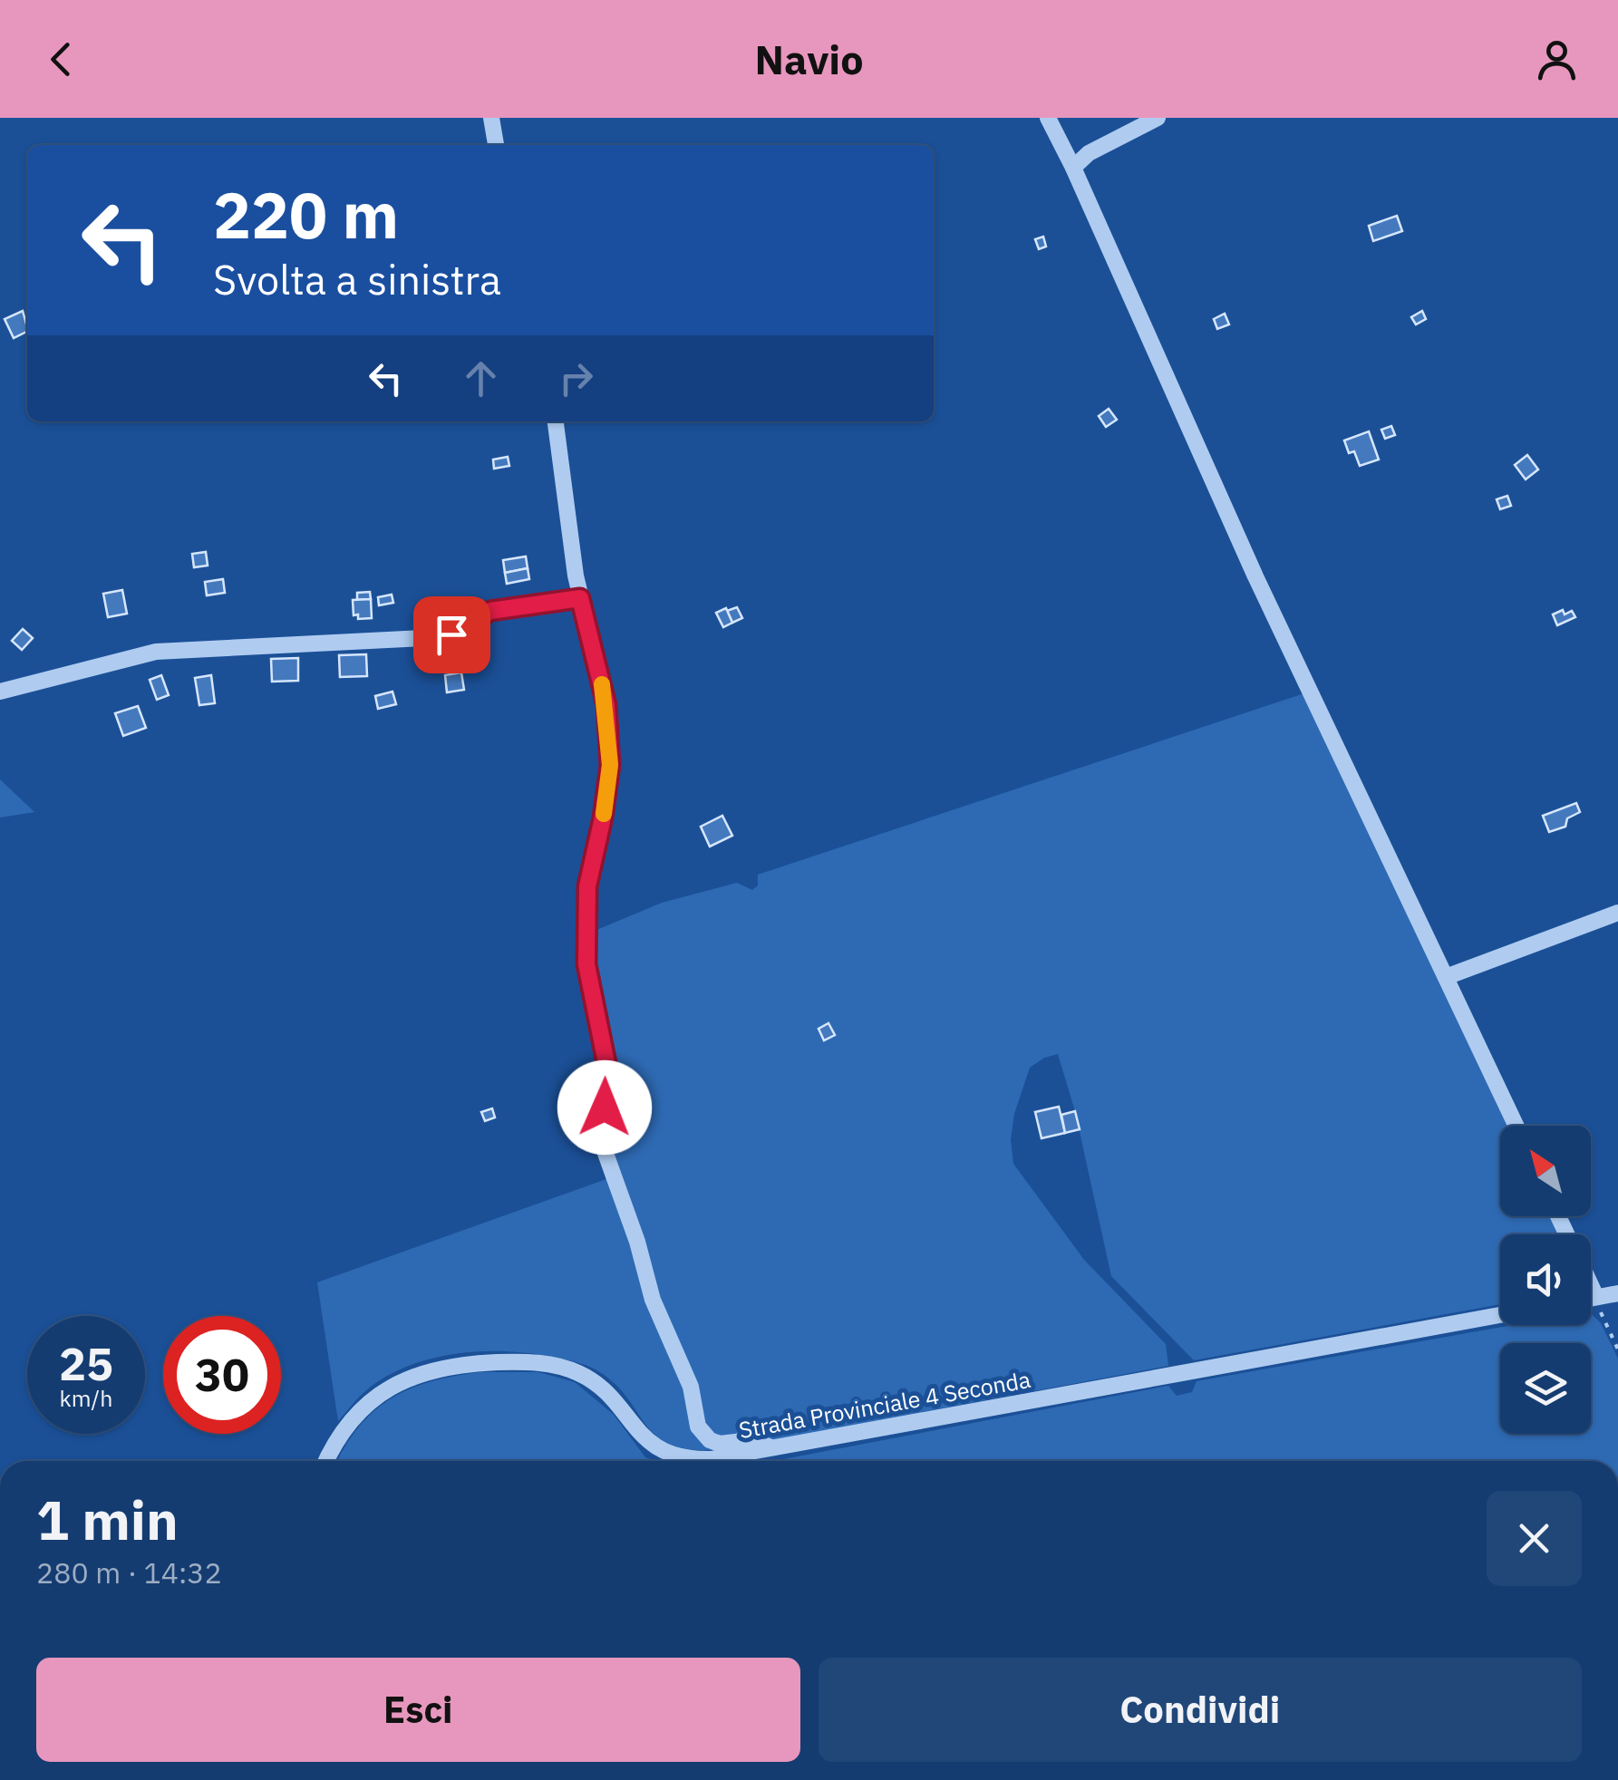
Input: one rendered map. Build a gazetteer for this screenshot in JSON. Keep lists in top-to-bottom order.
{
  "streets": {
    "street": ["Strada Provinciale 4 Seconda"]
  },
  "north": "top left",
  "page": {
    "header": "Navio",
    "turn": ["220 m", "Svolta a sinistra"],
    "speed": "25 km/h",
    "limit": "30",
    "heading": ["1 min", "280 m · 14:32"],
    "buttons": ["Esci", "Condividi"]
  }
}
